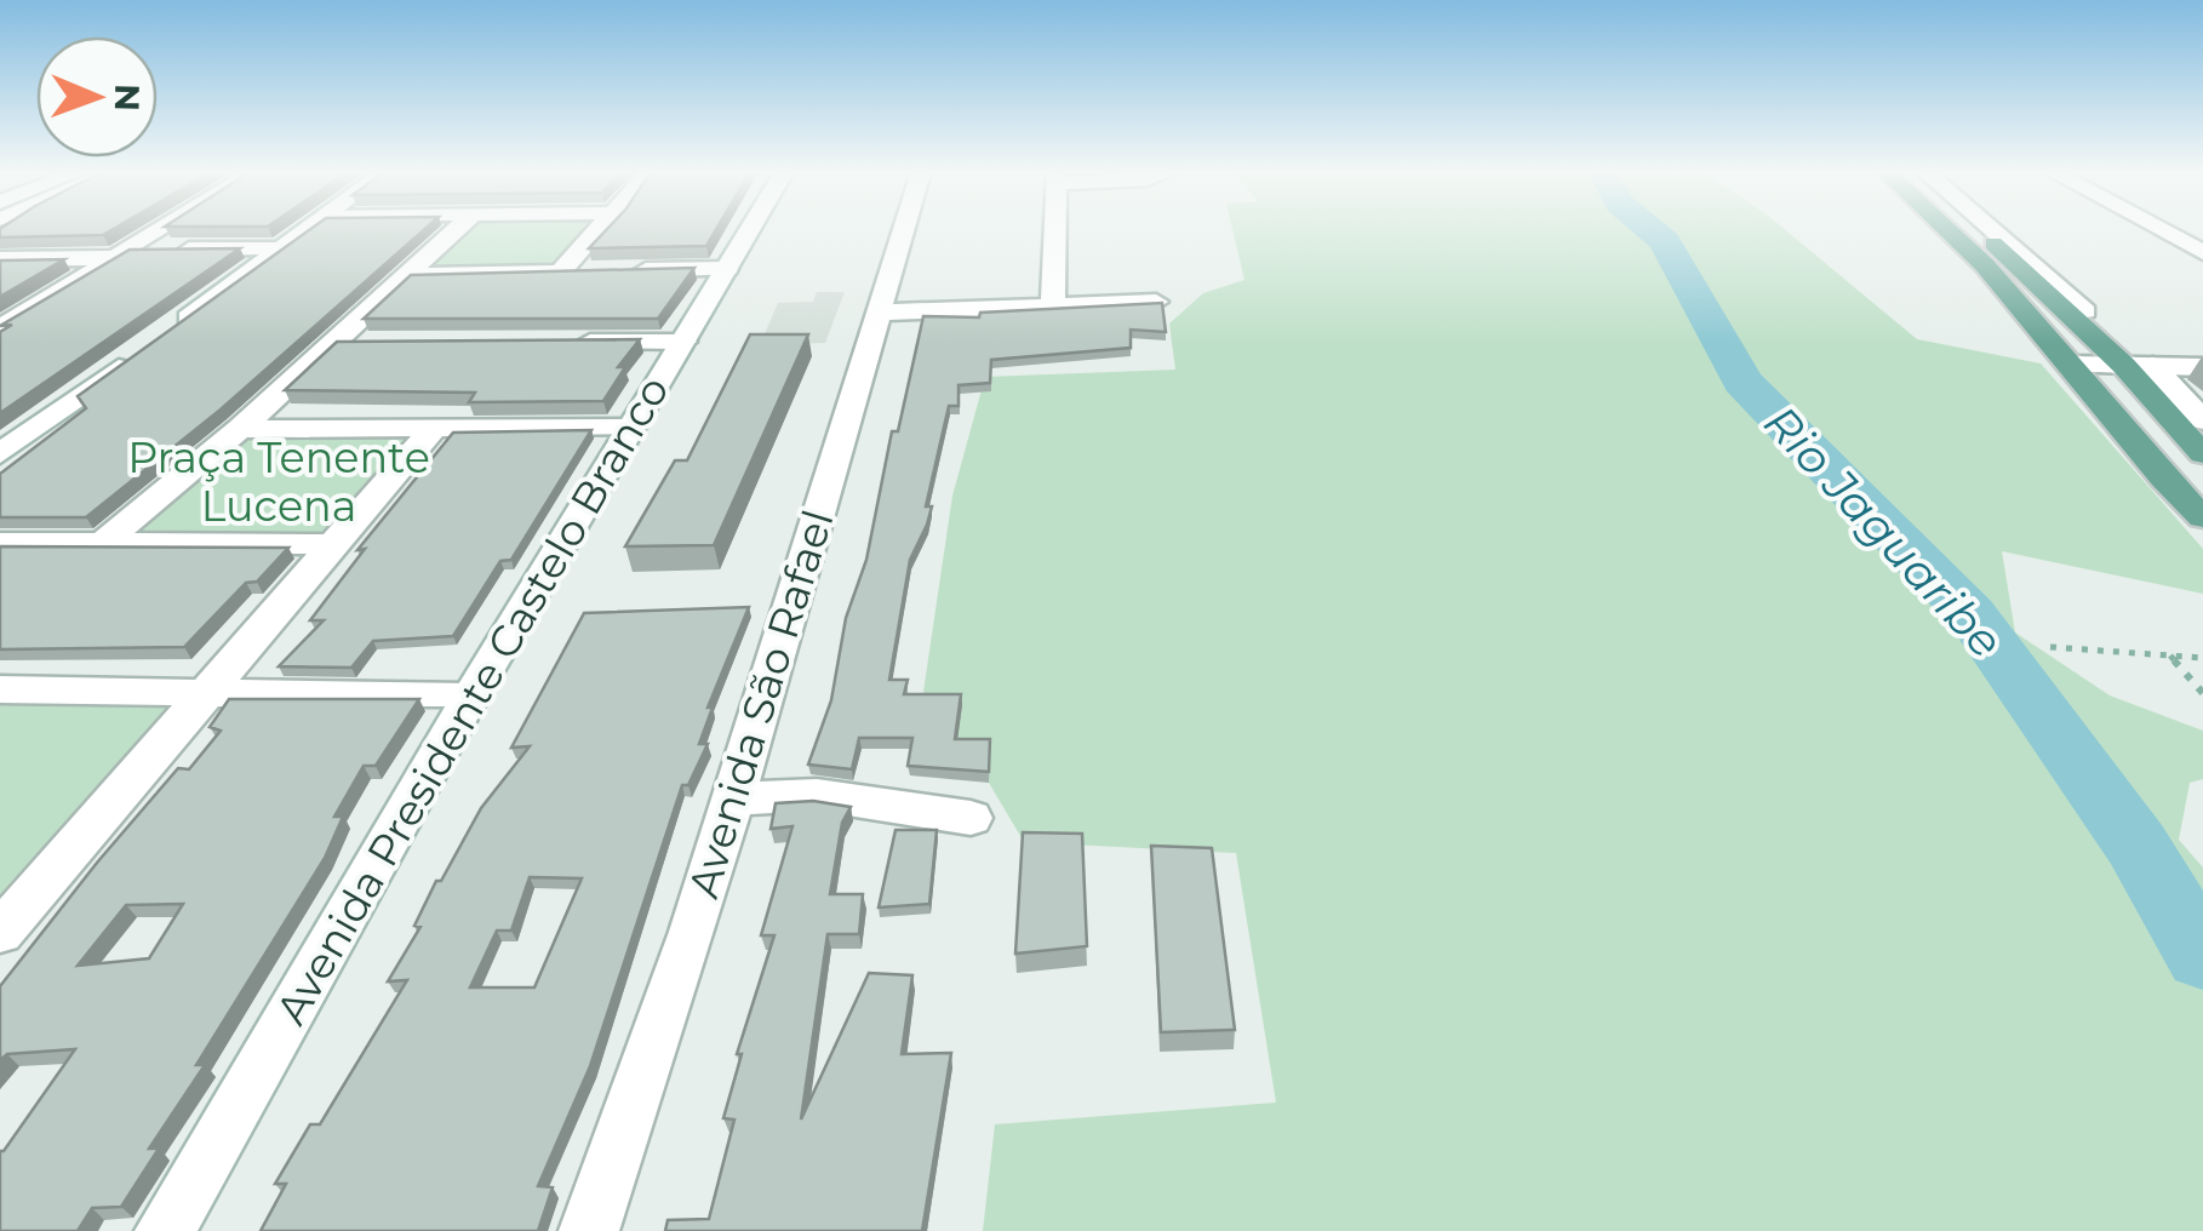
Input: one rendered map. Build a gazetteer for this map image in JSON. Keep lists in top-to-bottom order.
{
  "streets": {
    "street": ["Avenida Presidente Castelo Branco", "Avenida São Rafael"]
  },
  "water": ["Rio Jaguaribe"],
  "parks": ["Praça Tenente Lucena"],
  "north": "right"
}
